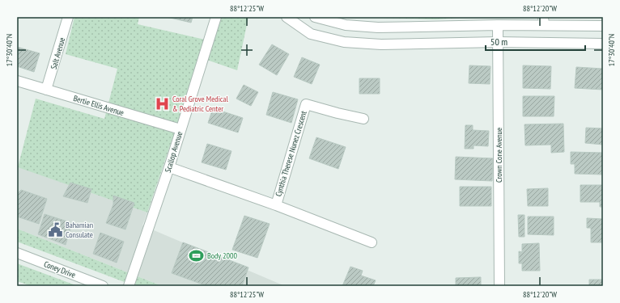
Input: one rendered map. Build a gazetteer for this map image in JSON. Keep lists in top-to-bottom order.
{
  "streets": {
    "street": [
      "Salt Avenue",
      "Bertie Ellis Avenue",
      "Scallop Avenue",
      "Cynthia Therese Nunez Crescent",
      "Crown Cone Avenue",
      "Coney Drive"
    ]
  },
  "crossings": [
    ["Salt Avenue", "Bertie Ellis Avenue"],
    ["Bertie Ellis Avenue", "Scallop Avenue"],
    ["Scallop Avenue", "Cynthia Therese Nunez Crescent"]
  ],
  "places": {
    "hospital": ["Coral Grove Medical & Pediatric Center"],
    "public building": ["Bahamian Consulate"],
    "sports": ["Body 2000"]
  },
  "scale_bar": "50 m",
  "coordinates": ["88°12'25\"W", "88°12'20\"W", "17°30'40\"N"]
}
